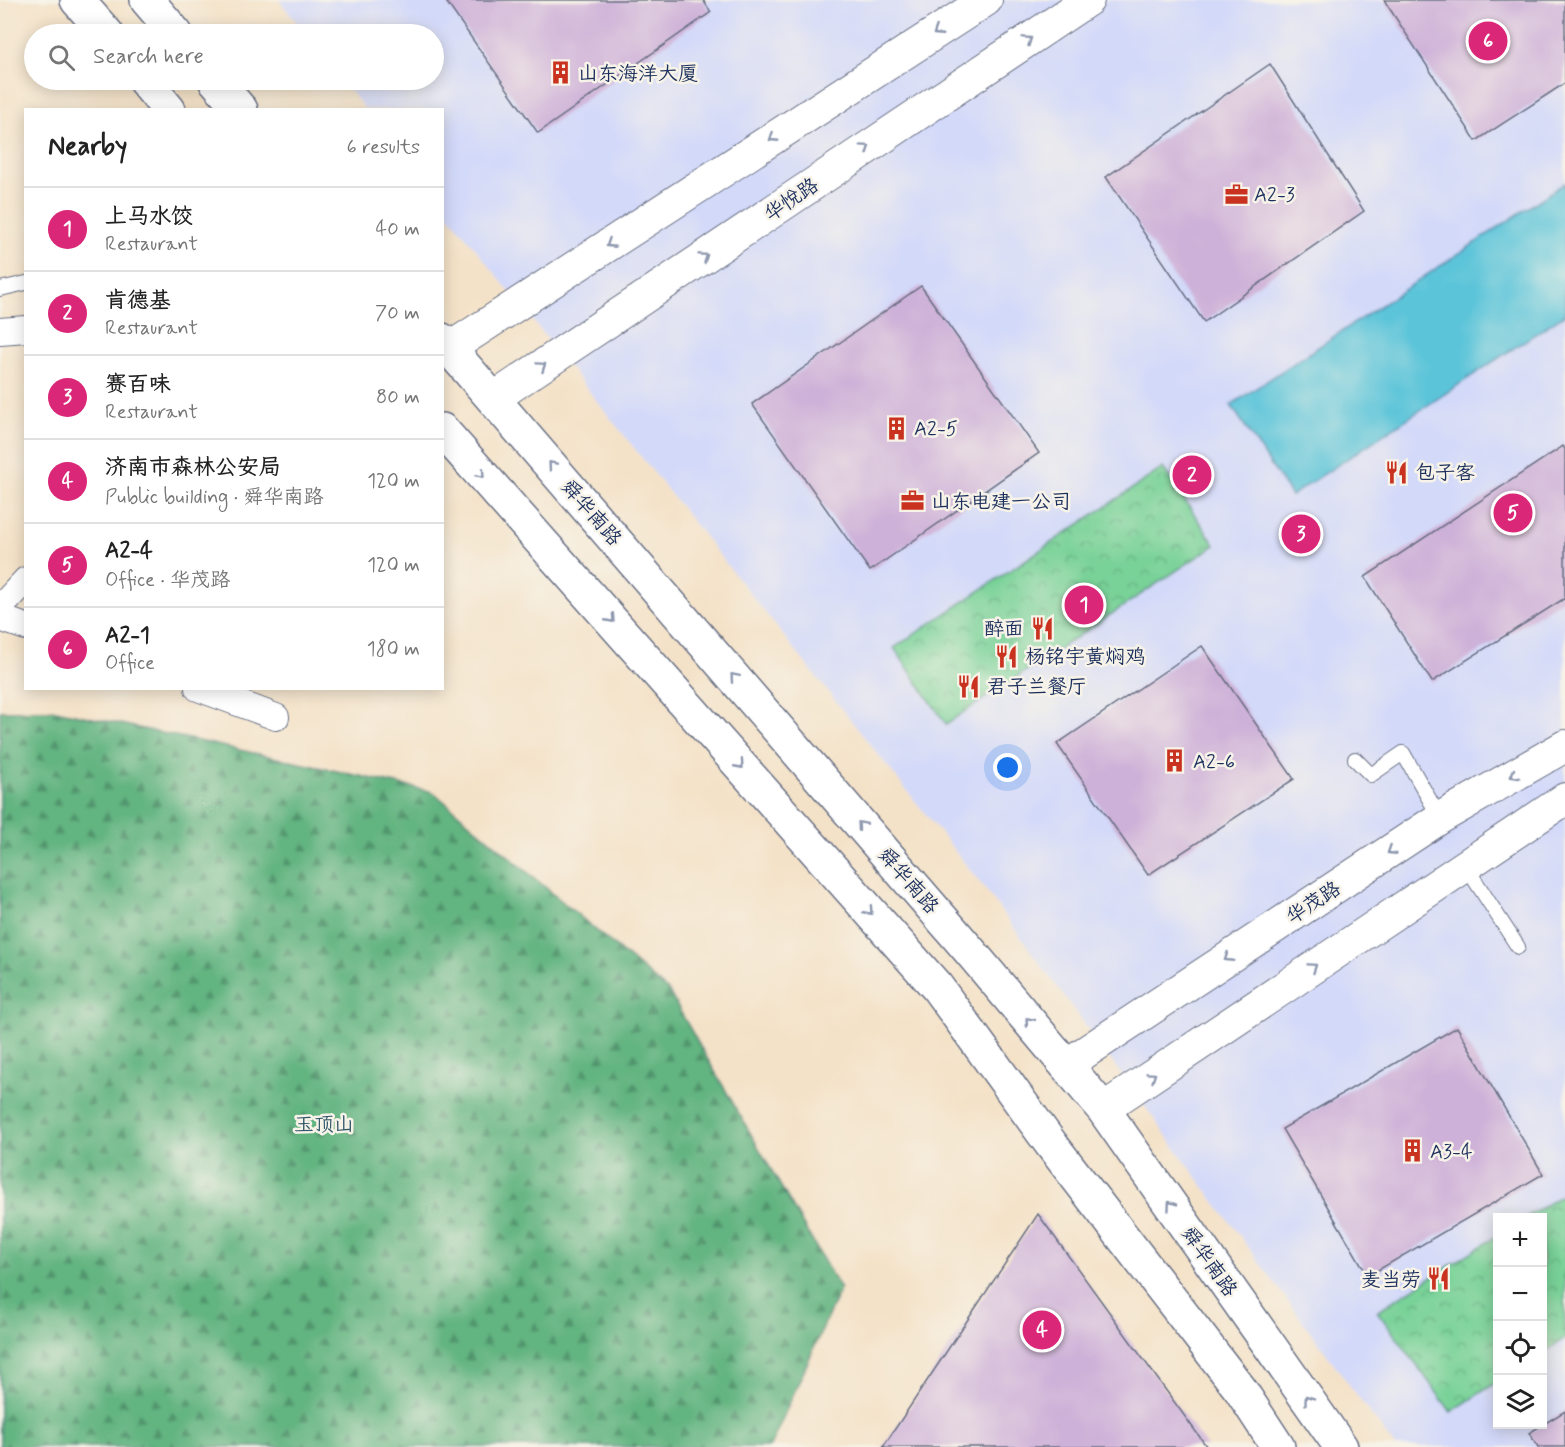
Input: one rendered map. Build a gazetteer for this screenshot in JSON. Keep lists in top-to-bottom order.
{
  "streets": {
    "main road": ["舜华南路"],
    "street": ["华悦路", "华茂路"]
  },
  "crossings": [
    ["华悦路", "舜华南路"],
    ["舜华南路", "华茂路"]
  ],
  "parks": ["玉顶山"],
  "places": {
    "building": [
      "山东海洋大厦",
      "A2-5",
      "A2-6",
      "A3-4"
    ],
    "office": ["A2-3", "山东电建一公司"],
    "restaurant": [
      "包子客",
      "醉面",
      "杨铭宇黄焖鸡",
      "君子兰餐厅",
      "麦当劳"
    ]
  },
  "page": {
    "pins": [
      "6",
      "2",
      "5",
      "3",
      "1",
      "4"
    ],
    "search": "Search here",
    "heading": ["Nearby", "6 results"],
    "list": [
      {
        "mark": "1",
        "name": "上马水饺",
        "note": "Restaurant",
        "value": "40 m"
      },
      {
        "mark": "2",
        "name": "肯德基",
        "note": "Restaurant",
        "value": "70 m"
      },
      {
        "mark": "3",
        "name": "赛百味",
        "note": "Restaurant",
        "value": "80 m"
      },
      {
        "mark": "4",
        "name": "济南市森林公安局",
        "note": "Public building · 舜华南路",
        "value": "120 m"
      },
      {
        "mark": "5",
        "name": "A2-4",
        "note": "Office · 华茂路",
        "value": "120 m"
      },
      {
        "mark": "6",
        "name": "A2-1",
        "note": "Office",
        "value": "180 m"
      }
    ],
    "map_buttons": ["+", "−"]
  }
}
